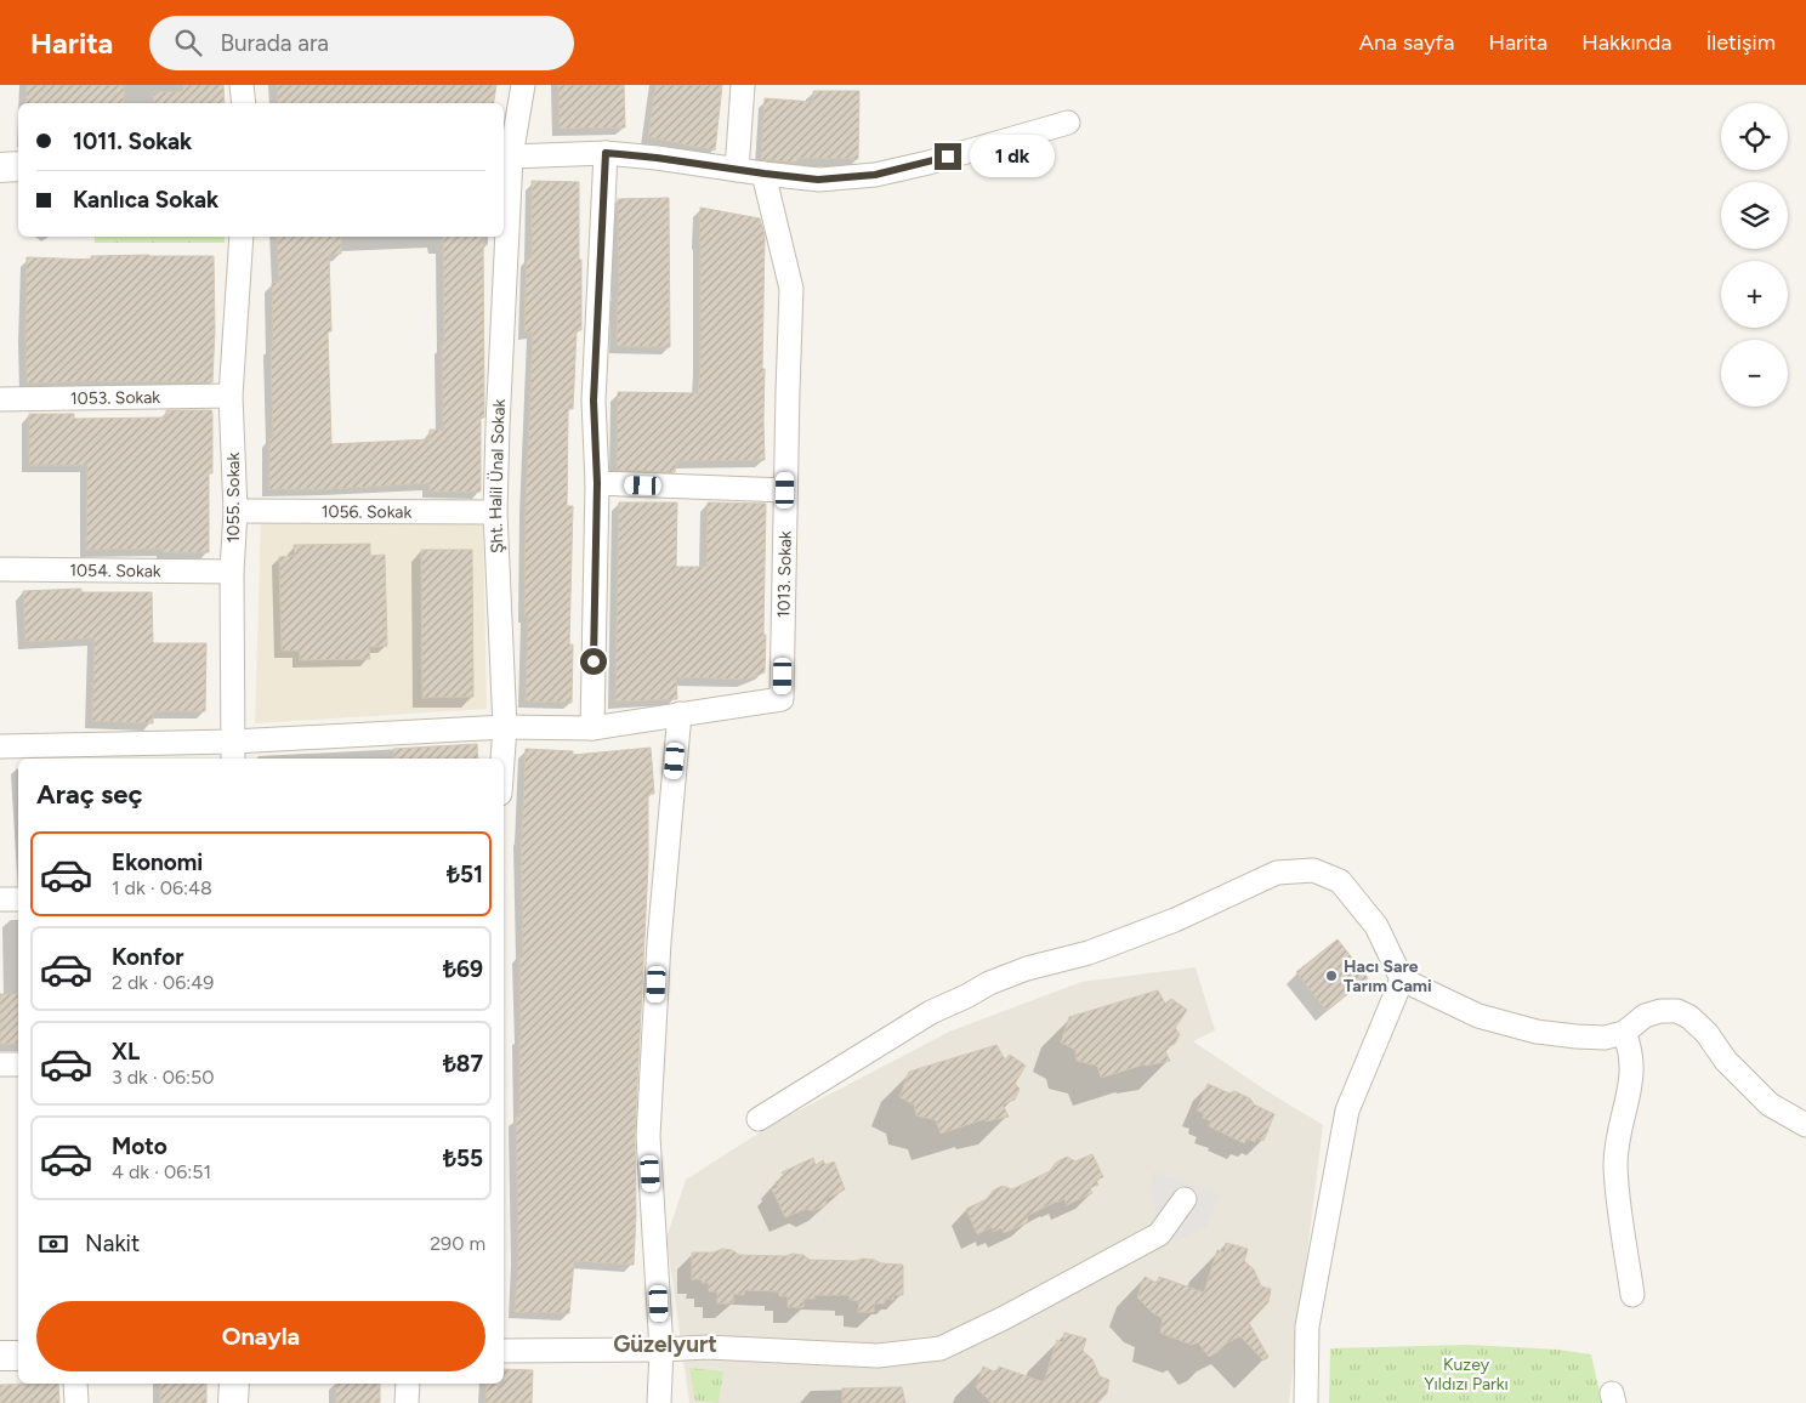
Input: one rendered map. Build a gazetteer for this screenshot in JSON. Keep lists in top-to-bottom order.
{
  "streets": {
    "street": [
      "1053. Sokak",
      "Şht. Halil Ünal Sokak",
      "1055. Sokak",
      "1056. Sokak",
      "1054. Sokak",
      "1013. Sokak"
    ]
  },
  "crossings": [
    ["1053. Sokak", "1055. Sokak"],
    ["Şht. Halil Ünal Sokak", "1056. Sokak"],
    ["Şht. Halil Ünal Sokak", "1013. Sokak"],
    ["1055. Sokak", "1056. Sokak"],
    ["1055. Sokak", "1054. Sokak"],
    ["1055. Sokak", "1013. Sokak"]
  ],
  "districts": ["Güzelyurt"],
  "parks": ["Kuzey Yıldızı Parkı"],
  "places": ["Hacı Sare Tarım Cami"],
  "page": {
    "header": "Harita",
    "search": "Burada ara",
    "nav": [
      "Ana sayfa",
      "Harita",
      "Hakkında",
      "İletişim"
    ],
    "map_buttons": ["+", "−"],
    "banner": ["1011. Sokak", "Kanlıca Sokak"],
    "bubble": "1 dk",
    "heading": "Araç seç",
    "list": [
      {
        "name": "Ekonomi",
        "note": "1 dk · 06:48",
        "value": "₺51"
      },
      {
        "name": "Konfor",
        "note": "2 dk · 06:49",
        "value": "₺69"
      },
      {
        "name": "XL",
        "note": "3 dk · 06:50",
        "value": "₺87"
      },
      {
        "name": "Moto",
        "note": "4 dk · 06:51",
        "value": "₺55"
      }
    ],
    "pay": ["Nakit", "290 m"],
    "buttons": "Onayla"
  }
}
